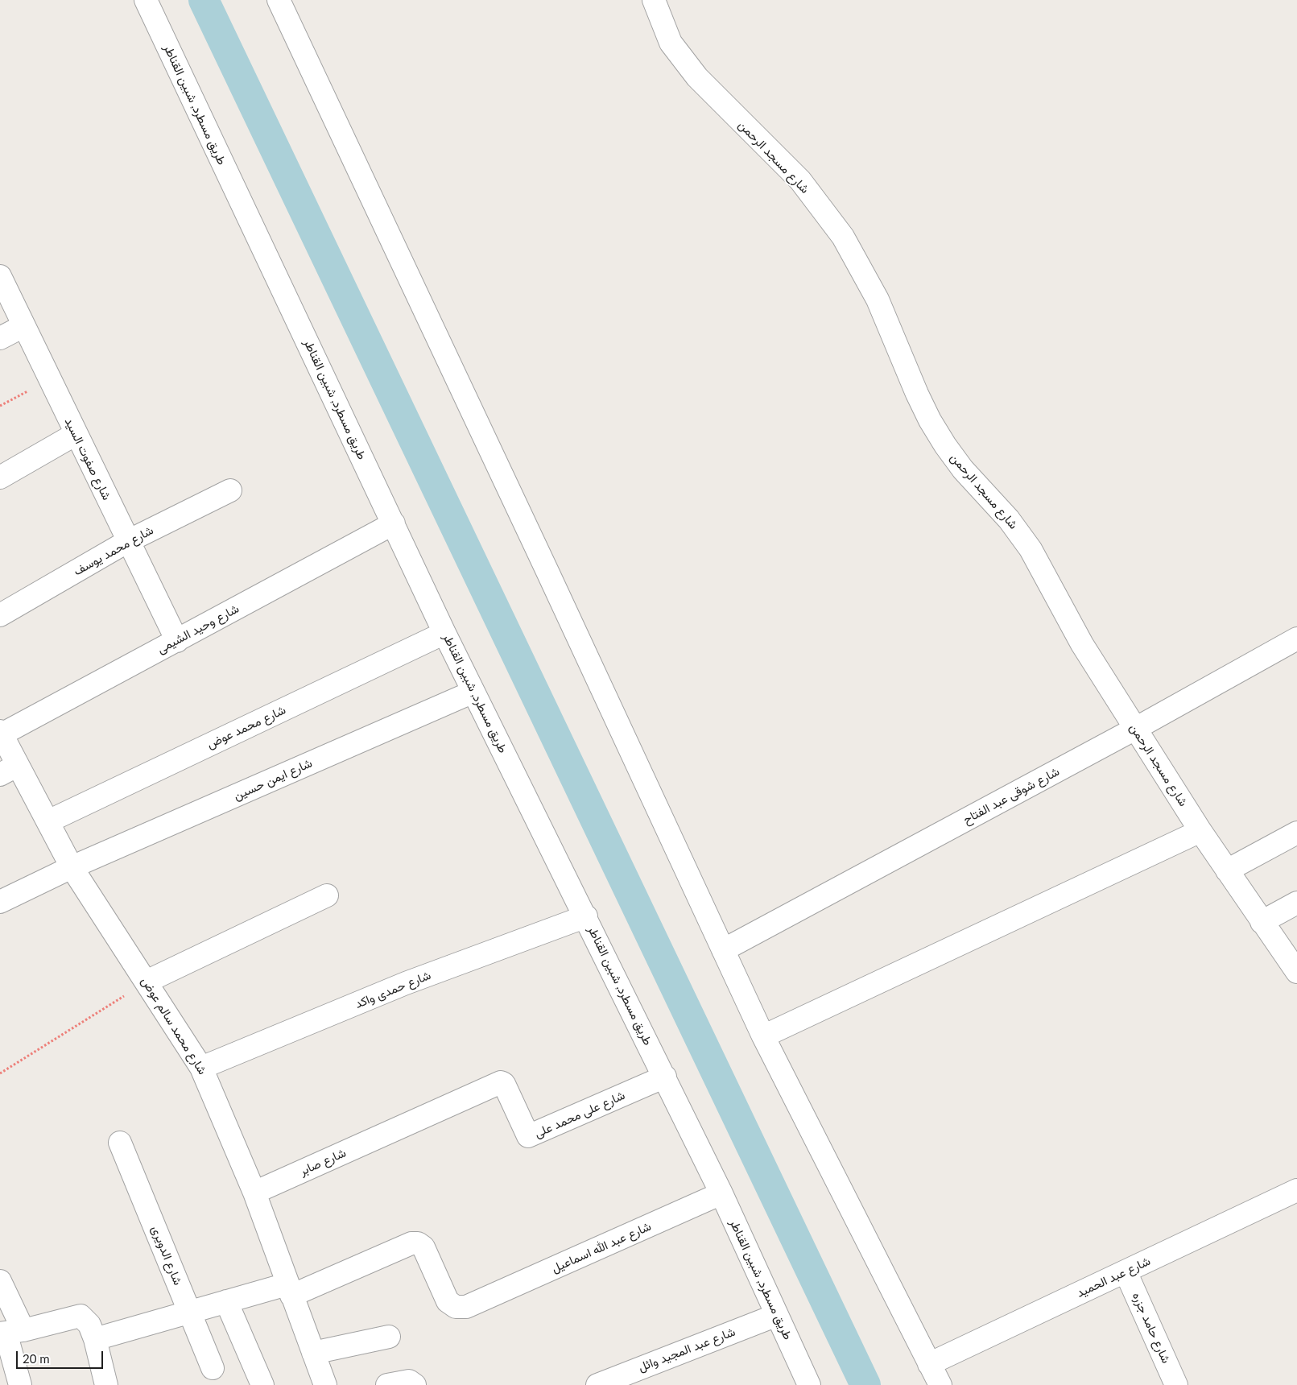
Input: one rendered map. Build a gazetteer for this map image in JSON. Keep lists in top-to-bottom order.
{
  "streets": {
    "street": [
      "طريق مسطرد, شبين القناطر",
      "شارع مسجد الرحمن",
      "شارع صفوت السيد",
      "شارع محمد يوسف",
      "شارع وحيد الشيمى",
      "شارع محمد عوض",
      "شارع ايمن حسين",
      "شارع شوقى عبد الفتاح",
      "شارع حمدى واكد",
      "شارع محمد سالم عوض",
      "شارع على محمد على",
      "شارع صابر",
      "شارع عبد الله اسماعيل",
      "شارع الدويرى",
      "شارع عبد الحميد",
      "شارع حامد جزره",
      "شارع عبد المجيد وائل"
    ]
  },
  "crossings": [
    ["طريق مسطرد, شبين القناطر", "شارع وحيد الشيمى"],
    ["طريق مسطرد, شبين القناطر", "شارع محمد عوض"],
    ["طريق مسطرد, شبين القناطر", "شارع ايمن حسين"],
    ["طريق مسطرد, شبين القناطر", "شارع حمدى واكد"],
    ["طريق مسطرد, شبين القناطر", "شارع على محمد على"],
    ["طريق مسطرد, شبين القناطر", "شارع عبد الله اسماعيل"],
    ["طريق مسطرد, شبين القناطر", "شارع عبد المجيد وائل"],
    ["شارع مسجد الرحمن", "شارع شوقى عبد الفتاح"],
    ["شارع صفوت السيد", "شارع محمد يوسف"],
    ["شارع صفوت السيد", "شارع وحيد الشيمى"],
    ["شارع وحيد الشيمى", "شارع محمد سالم عوض"],
    ["شارع محمد عوض", "شارع محمد سالم عوض"],
    ["شارع ايمن حسين", "شارع محمد سالم عوض"],
    ["شارع حمدى واكد", "شارع محمد سالم عوض"],
    ["شارع محمد سالم عوض", "شارع صابر"],
    ["شارع محمد سالم عوض", "شارع عبد الله اسماعيل"],
    ["شارع على محمد على", "شارع صابر"],
    ["شارع عبد الحميد", "شارع حامد جزره"]
  ],
  "scale_bar": "20 m"
}
